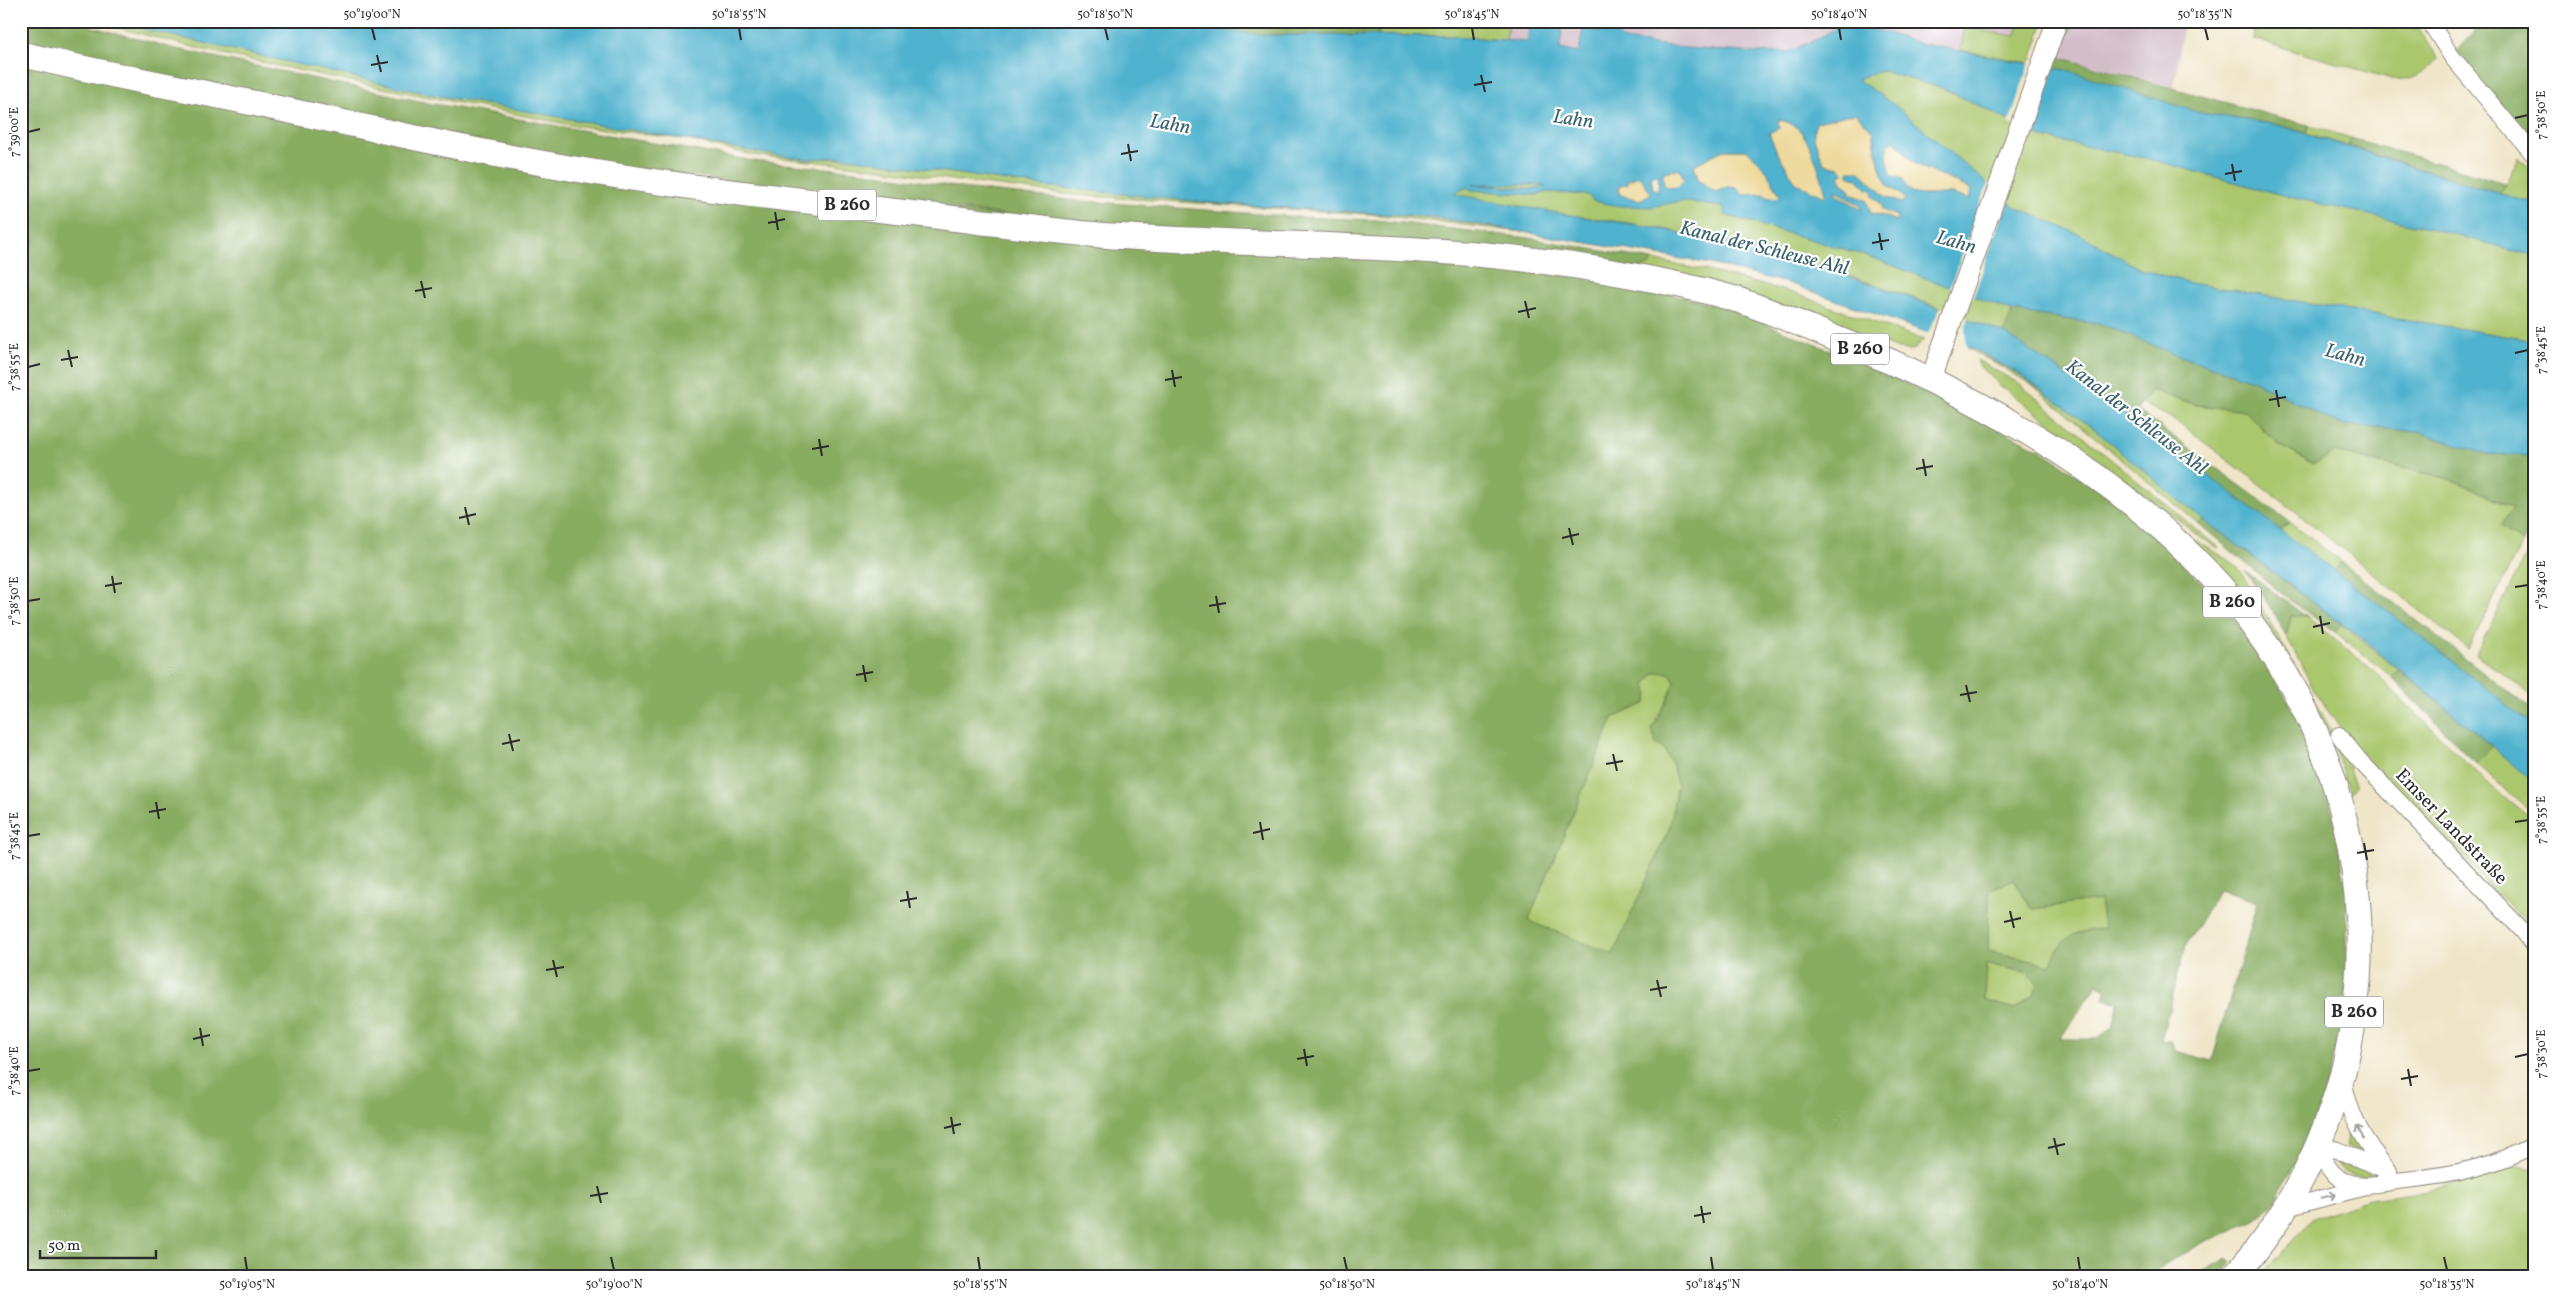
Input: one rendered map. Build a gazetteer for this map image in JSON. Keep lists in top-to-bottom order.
{
  "streets": {
    "main road": ["B 260"],
    "street": ["Emser Landstraße"]
  },
  "water": ["Lahn", "Kanal der Schleuse Ahl"],
  "scale_bar": "50 m",
  "coordinates": [
    "50°19'00\"N",
    "50°18'55\"N",
    "50°18'50\"N",
    "50°18'45\"N",
    "50°18'40\"N",
    "50°18'35\"N",
    "7°38'50\"E",
    "7°39'00\"E",
    "7°38'45\"E",
    "7°38'55\"E",
    "7°38'40\"E",
    "7°38'35\"E",
    "7°38'30\"E",
    "50°19'05\"N"
  ]
}
